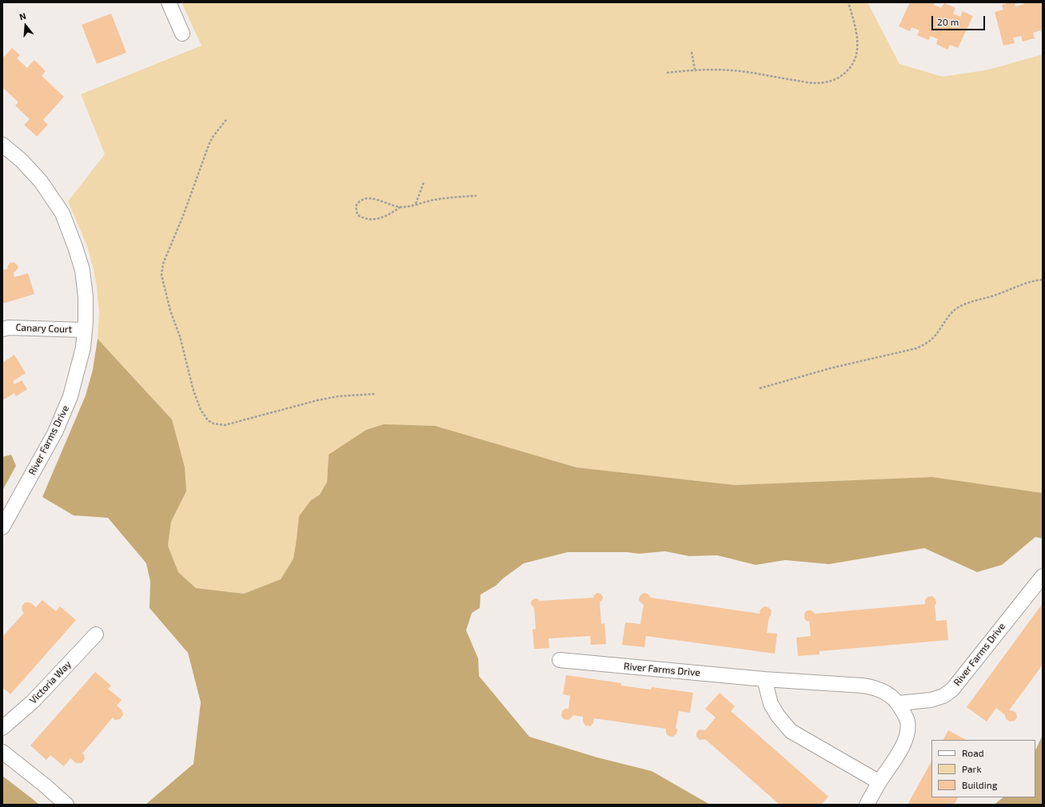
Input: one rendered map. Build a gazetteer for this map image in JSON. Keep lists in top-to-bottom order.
{
  "streets": {
    "street": ["Canary Court", "River Farms Drive", "Victoria Way"]
  },
  "crossings": [
    ["Canary Court", "River Farms Drive"]
  ],
  "legend": ["Road", "Park", "Building"],
  "scale_bar": "20 m",
  "north": "top"
}
